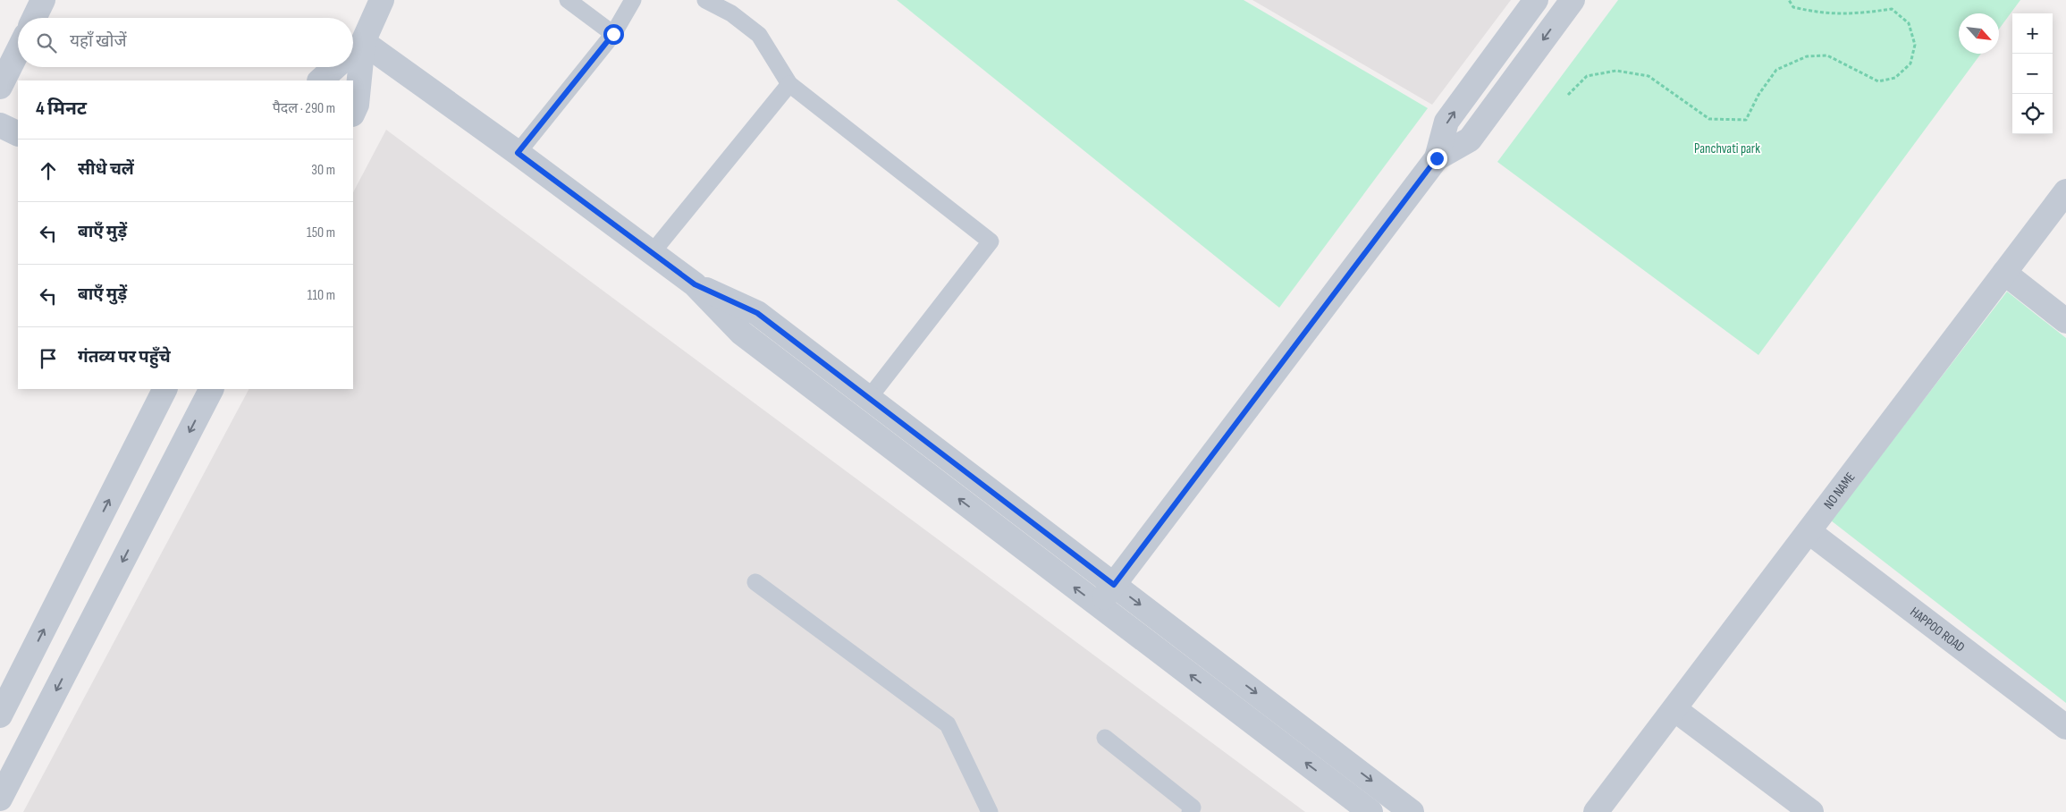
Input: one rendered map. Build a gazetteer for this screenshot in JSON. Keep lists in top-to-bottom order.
{
  "streets": {
    "street": ["NO NAME", "HAPPOO ROAD"]
  },
  "crossings": [
    ["NO NAME", "HAPPOO ROAD"]
  ],
  "parks": ["Panchvati park"],
  "north": "bottom right",
  "page": {
    "map_buttons": ["+", "−"],
    "search": "यहाँ खोजें",
    "heading": ["4 मिनट", "पैदल · 290 m"],
    "list": [
      ["सीधे चलें", "30 m"],
      ["बाएँ मुड़ें", "150 m"],
      ["बाएँ मुड़ें", "110 m"],
      "गंतव्य पर पहुँचे"
    ]
  }
}
